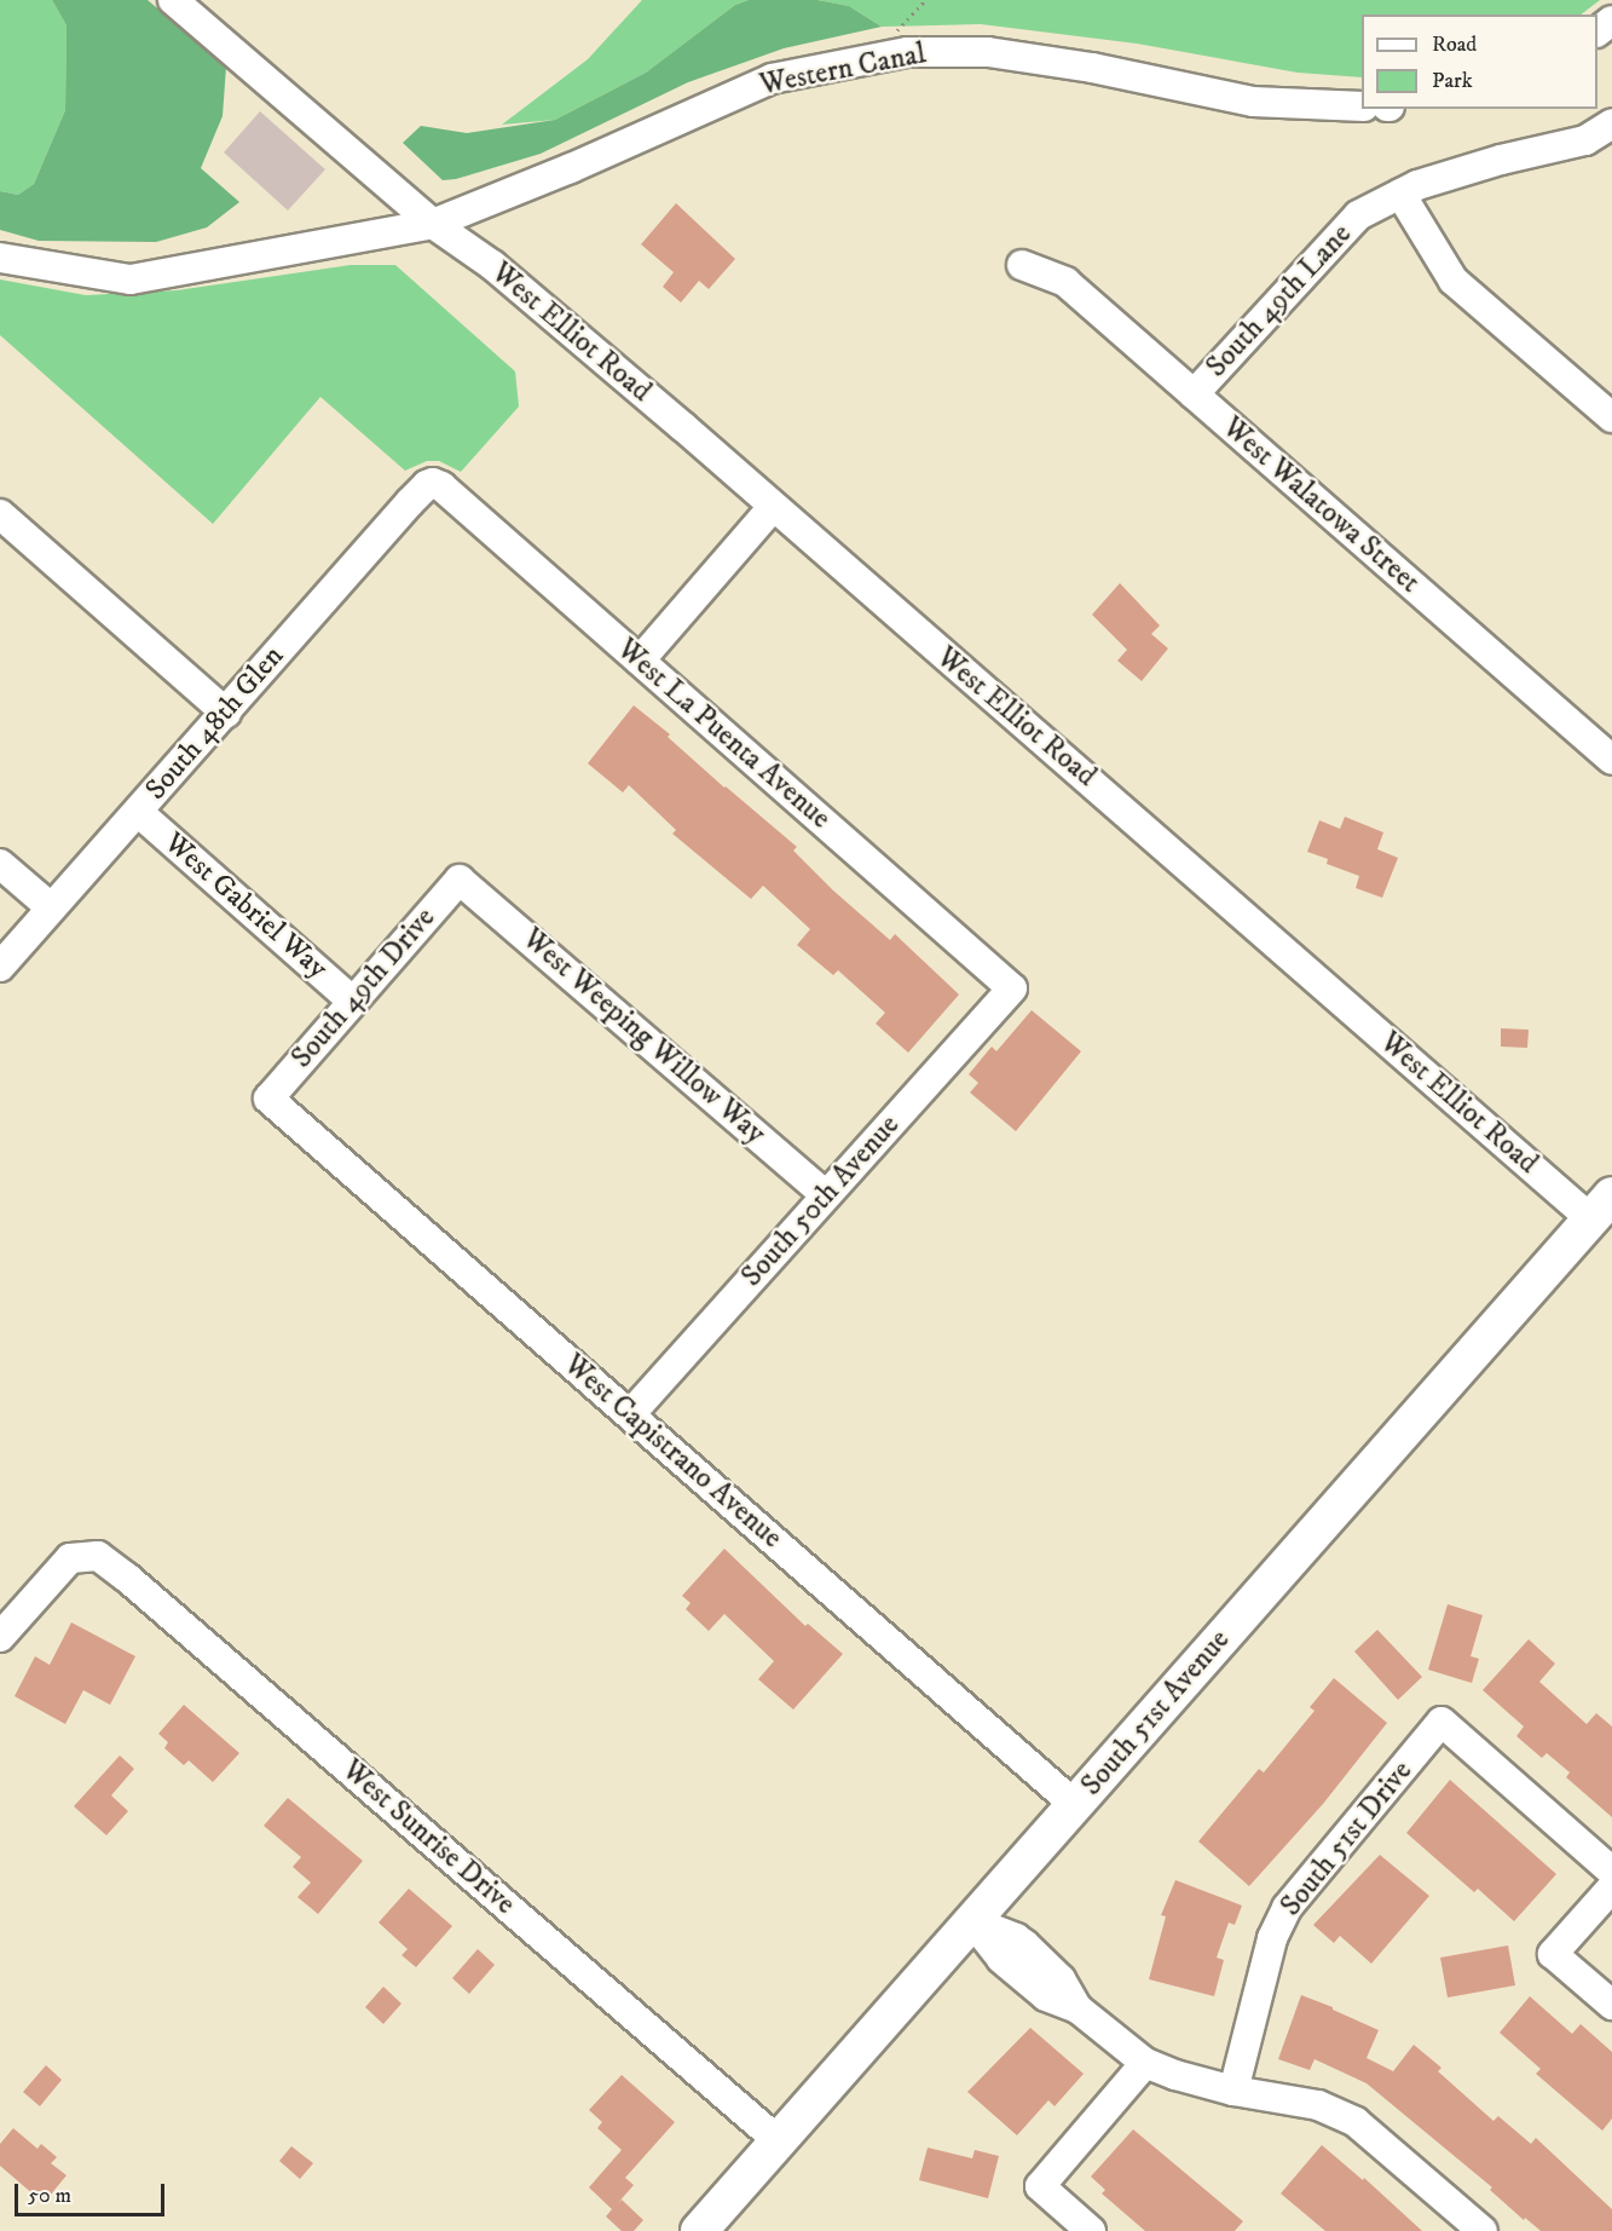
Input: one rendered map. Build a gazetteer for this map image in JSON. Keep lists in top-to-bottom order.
{
  "streets": {
    "main road": ["South 51st Avenue"],
    "street": [
      "Western Canal",
      "South 49th Lane",
      "West Elliot Road",
      "West Walatowa Street",
      "South 48th Glen",
      "West La Puenta Avenue",
      "West Gabriel Way",
      "South 49th Drive",
      "West Weeping Willow Way",
      "South 50th Avenue",
      "West Capistrano Avenue",
      "West Sunrise Drive",
      "South 51st Drive"
    ]
  },
  "crossings": [
    ["Western Canal", "West Elliot Road"],
    ["South 49th Lane", "West Walatowa Street"],
    ["West Elliot Road", "South 51st Avenue"],
    ["South 48th Glen", "West La Puenta Avenue"],
    ["South 48th Glen", "West Gabriel Way"],
    ["West La Puenta Avenue", "South 50th Avenue"],
    ["West Gabriel Way", "South 49th Drive"],
    ["South 49th Drive", "West Weeping Willow Way"],
    ["South 49th Drive", "West Capistrano Avenue"],
    ["West Weeping Willow Way", "South 50th Avenue"],
    ["South 50th Avenue", "West Capistrano Avenue"],
    ["West Capistrano Avenue", "South 51st Avenue"],
    ["South 51st Avenue", "West Sunrise Drive"]
  ],
  "legend": ["Road", "Park"],
  "scale_bar": "50 m"
}
